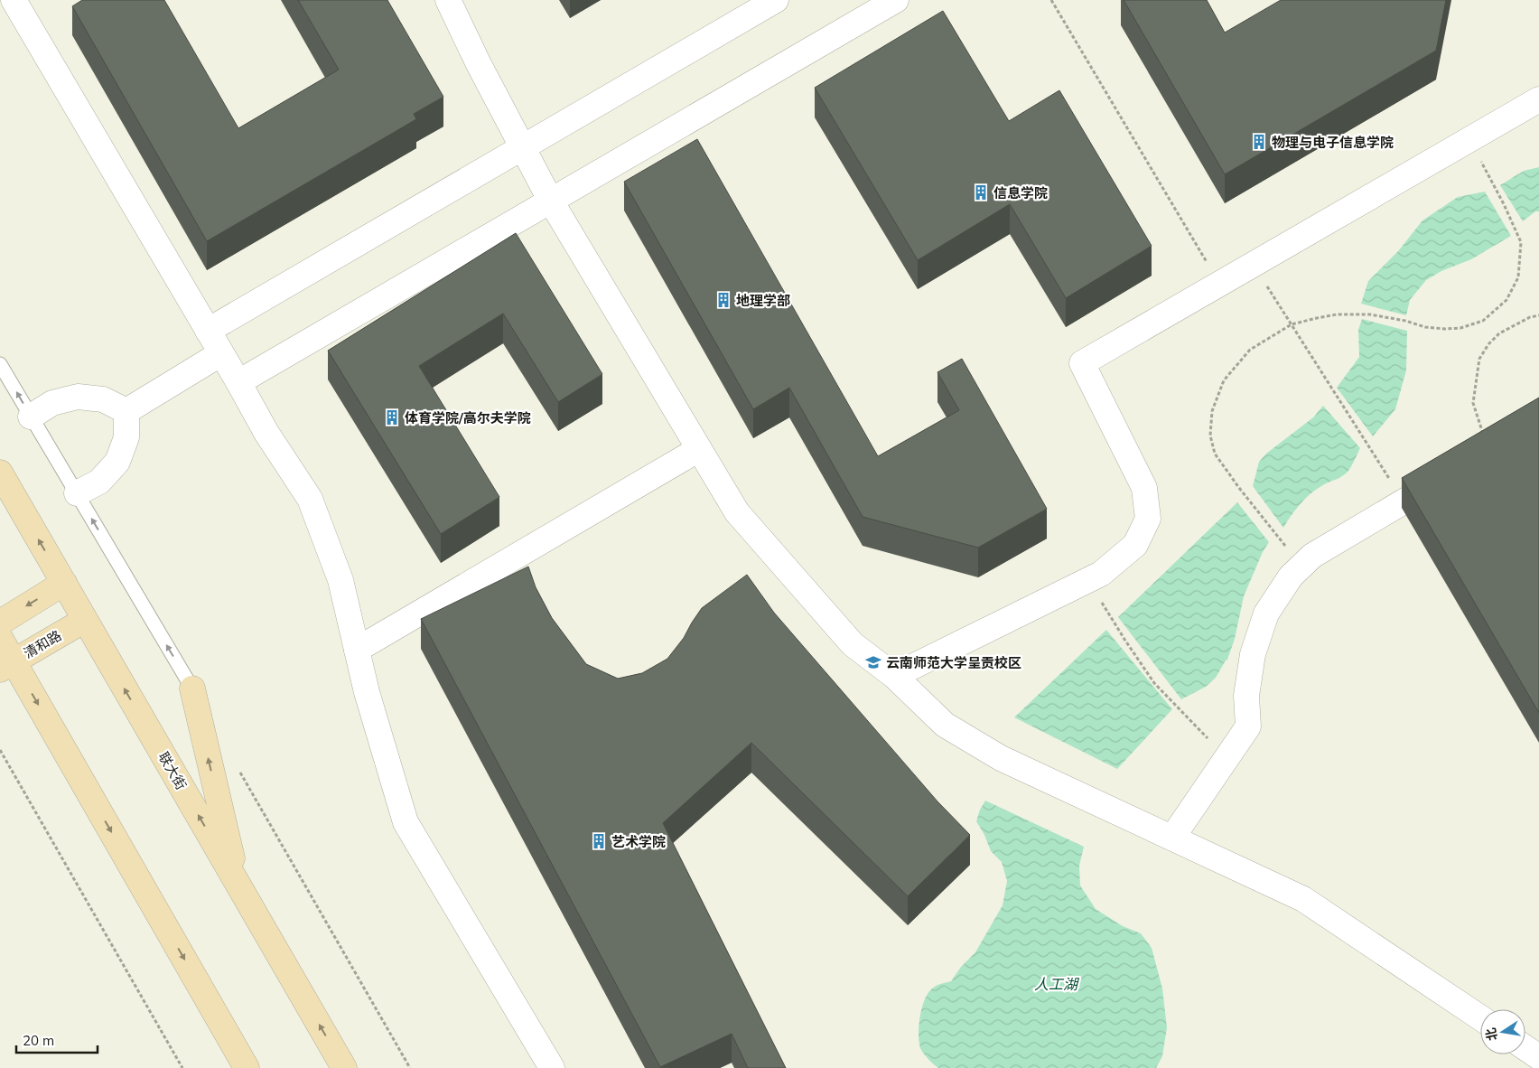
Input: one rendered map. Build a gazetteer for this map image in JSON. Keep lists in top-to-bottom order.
{
  "streets": {
    "main road": ["清和路", "联大街"]
  },
  "crossings": [
    ["清和路", "联大街"]
  ],
  "water": ["人工湖"],
  "places": {
    "building": [
      "物理与电子信息学院",
      "信息学院",
      "地理学部",
      "体育学院/高尔夫学院",
      "艺术学院"
    ],
    "school or university": ["云南师范大学呈贡校区"]
  },
  "scale_bar": "20 m",
  "north": "left"
}
